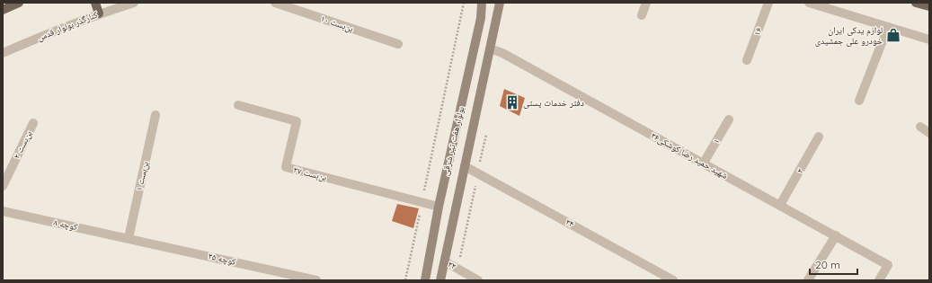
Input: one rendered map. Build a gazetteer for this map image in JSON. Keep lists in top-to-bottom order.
{
  "streets": {
    "main road": ["بولوار هفت تیر شرقی"],
    "street": [
      "بن‌بست ۱۰",
      "کنارگذر بولوار قدس",
      "۱۶",
      "۱",
      "بن‌بست ۲",
      "شهید حمید رضا کوشکی۲۶",
      "۲",
      "بن‌بست ۲۷",
      "بن‌بست ۱",
      "۲۴",
      "کوچه ۸",
      "کوچه ۲۵",
      "۲۲"
    ]
  },
  "crossings": [
    ["بولوار هفت تیر شرقی", "شهید حمید رضا کوشکی۲۶"],
    ["بولوار هفت تیر شرقی", "بن‌بست ۲۷"],
    ["بولوار هفت تیر شرقی", "۲۴"],
    ["بولوار هفت تیر شرقی", "۲۲"],
    ["۱", "شهید حمید رضا کوشکی۲۶"],
    ["شهید حمید رضا کوشکی۲۶", "۲"],
    ["بن‌بست ۱", "کوچه ۸"],
    ["بن‌بست ۱", "کوچه ۲۵"],
    ["کوچه ۸", "کوچه ۲۵"]
  ],
  "places": {
    "shop": ["لوازم یدکی ایران خودرو علی جمشیدی"],
    "building": ["دفتر خدمات پستی"]
  },
  "scale_bar": "20 m"
}
